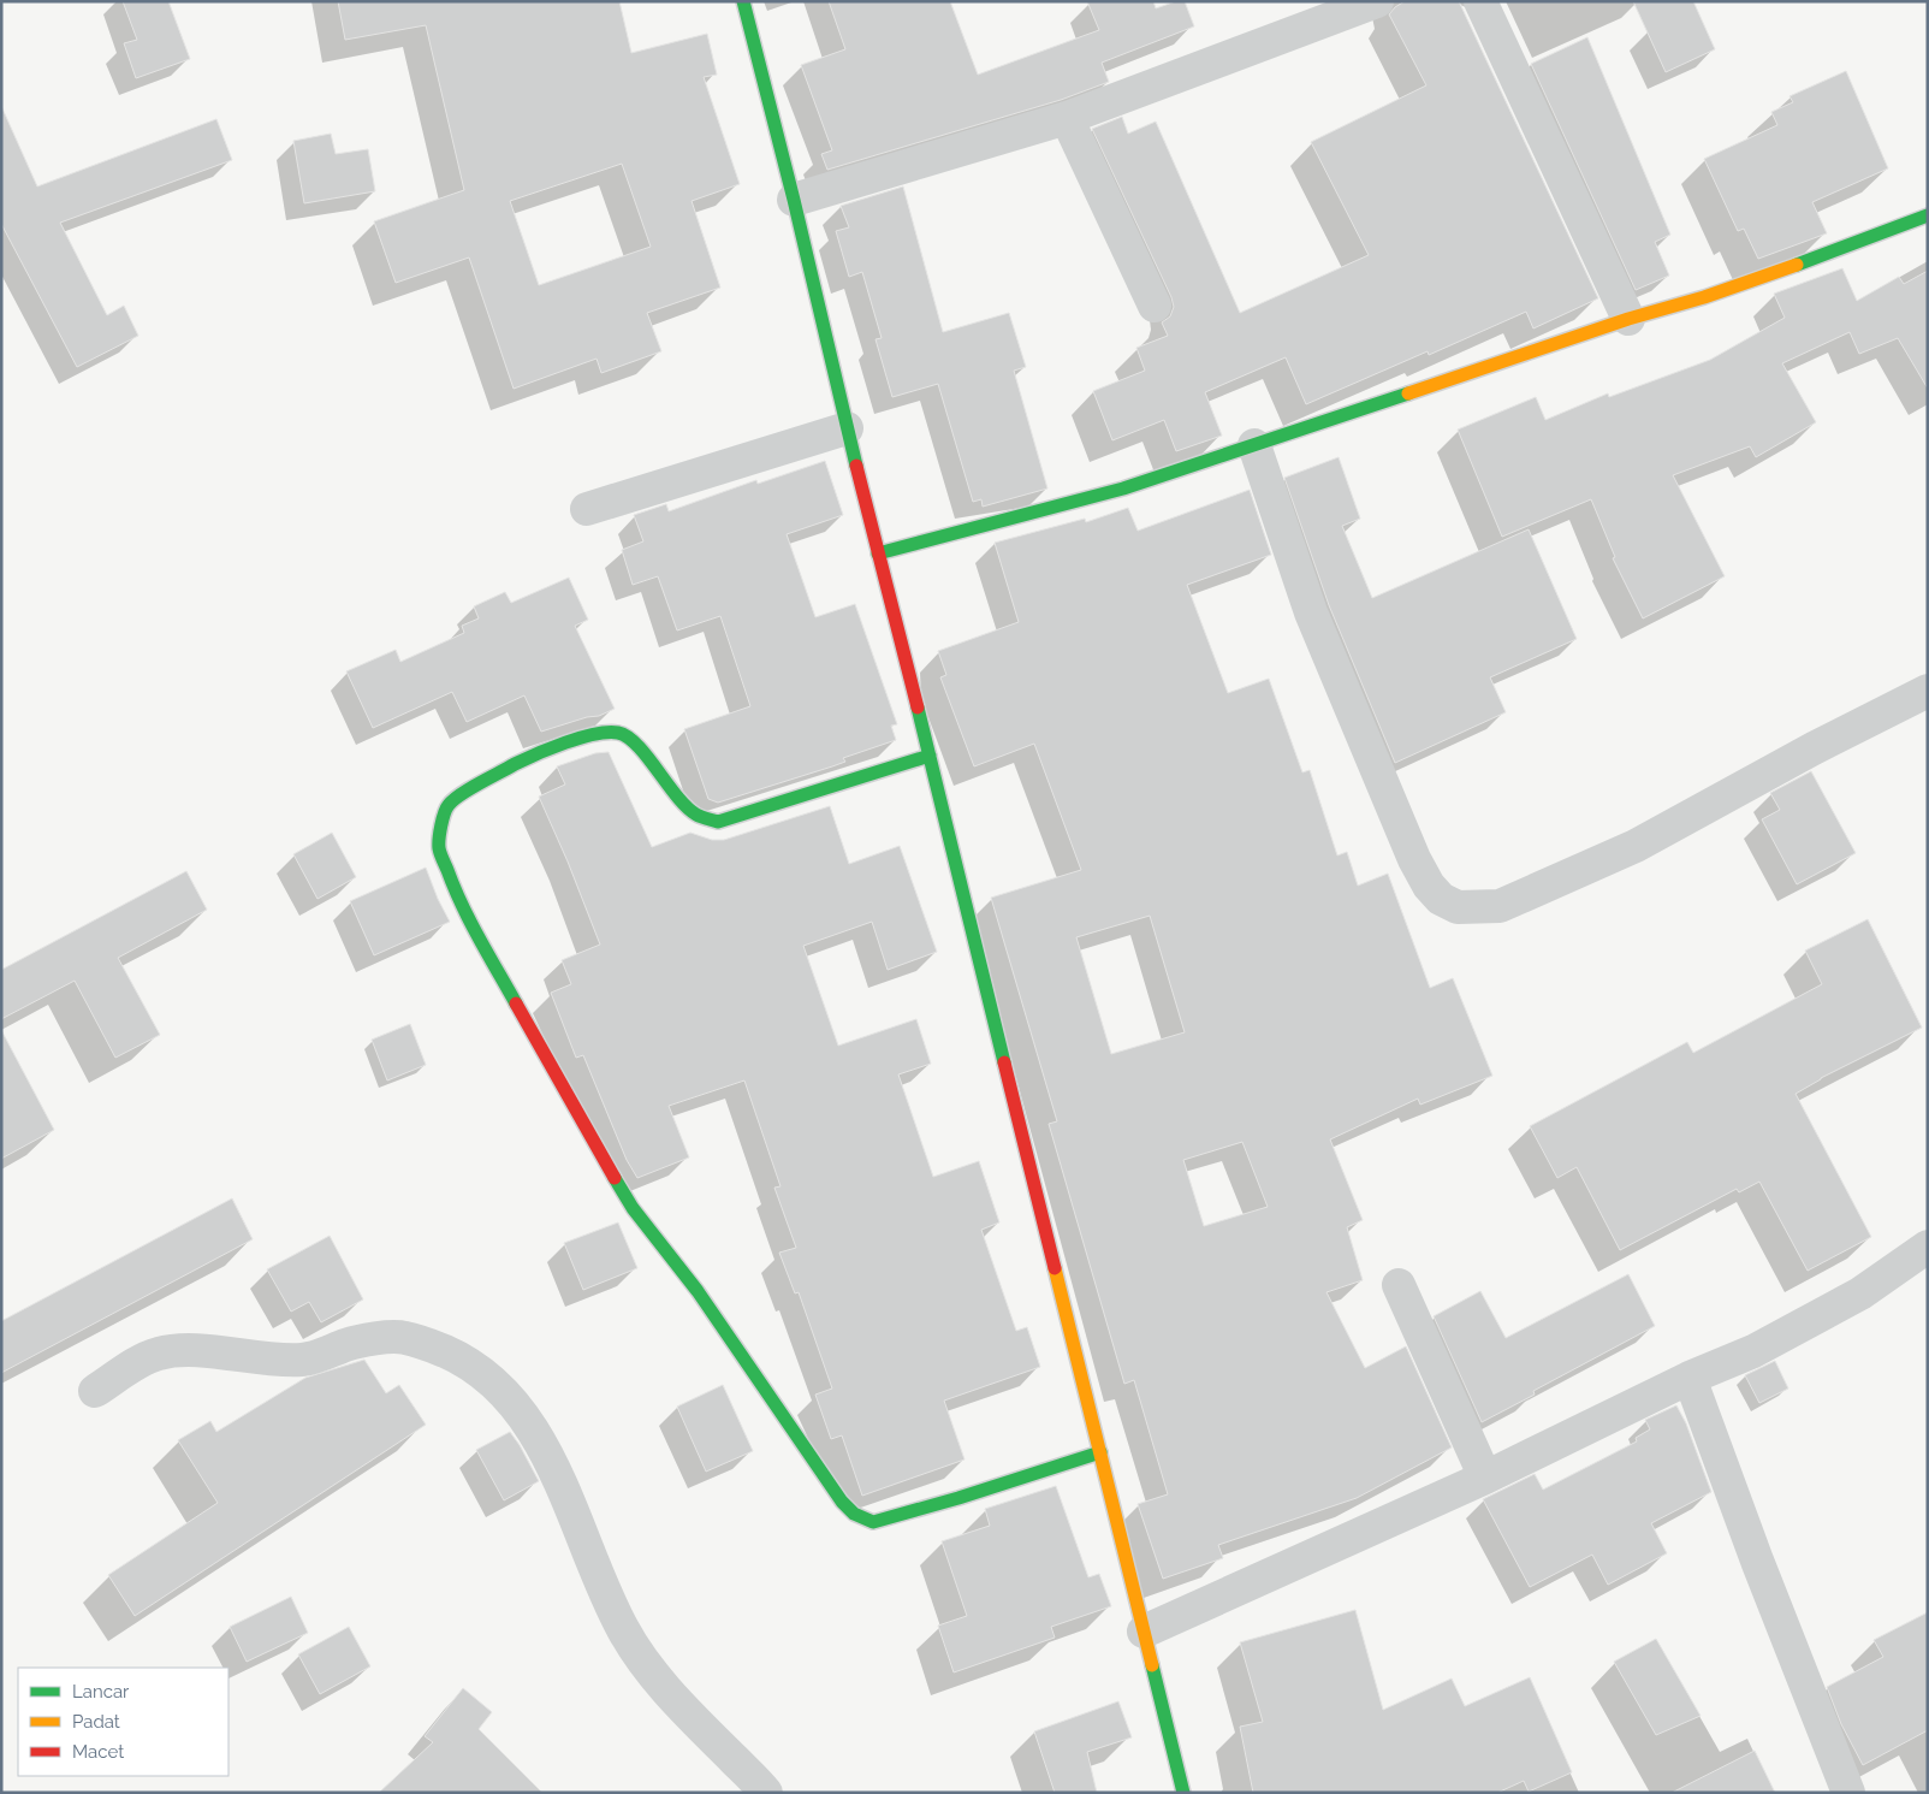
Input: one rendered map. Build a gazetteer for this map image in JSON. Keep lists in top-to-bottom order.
{
  "legend": ["Lancar", "Padat", "Macet"]
}
